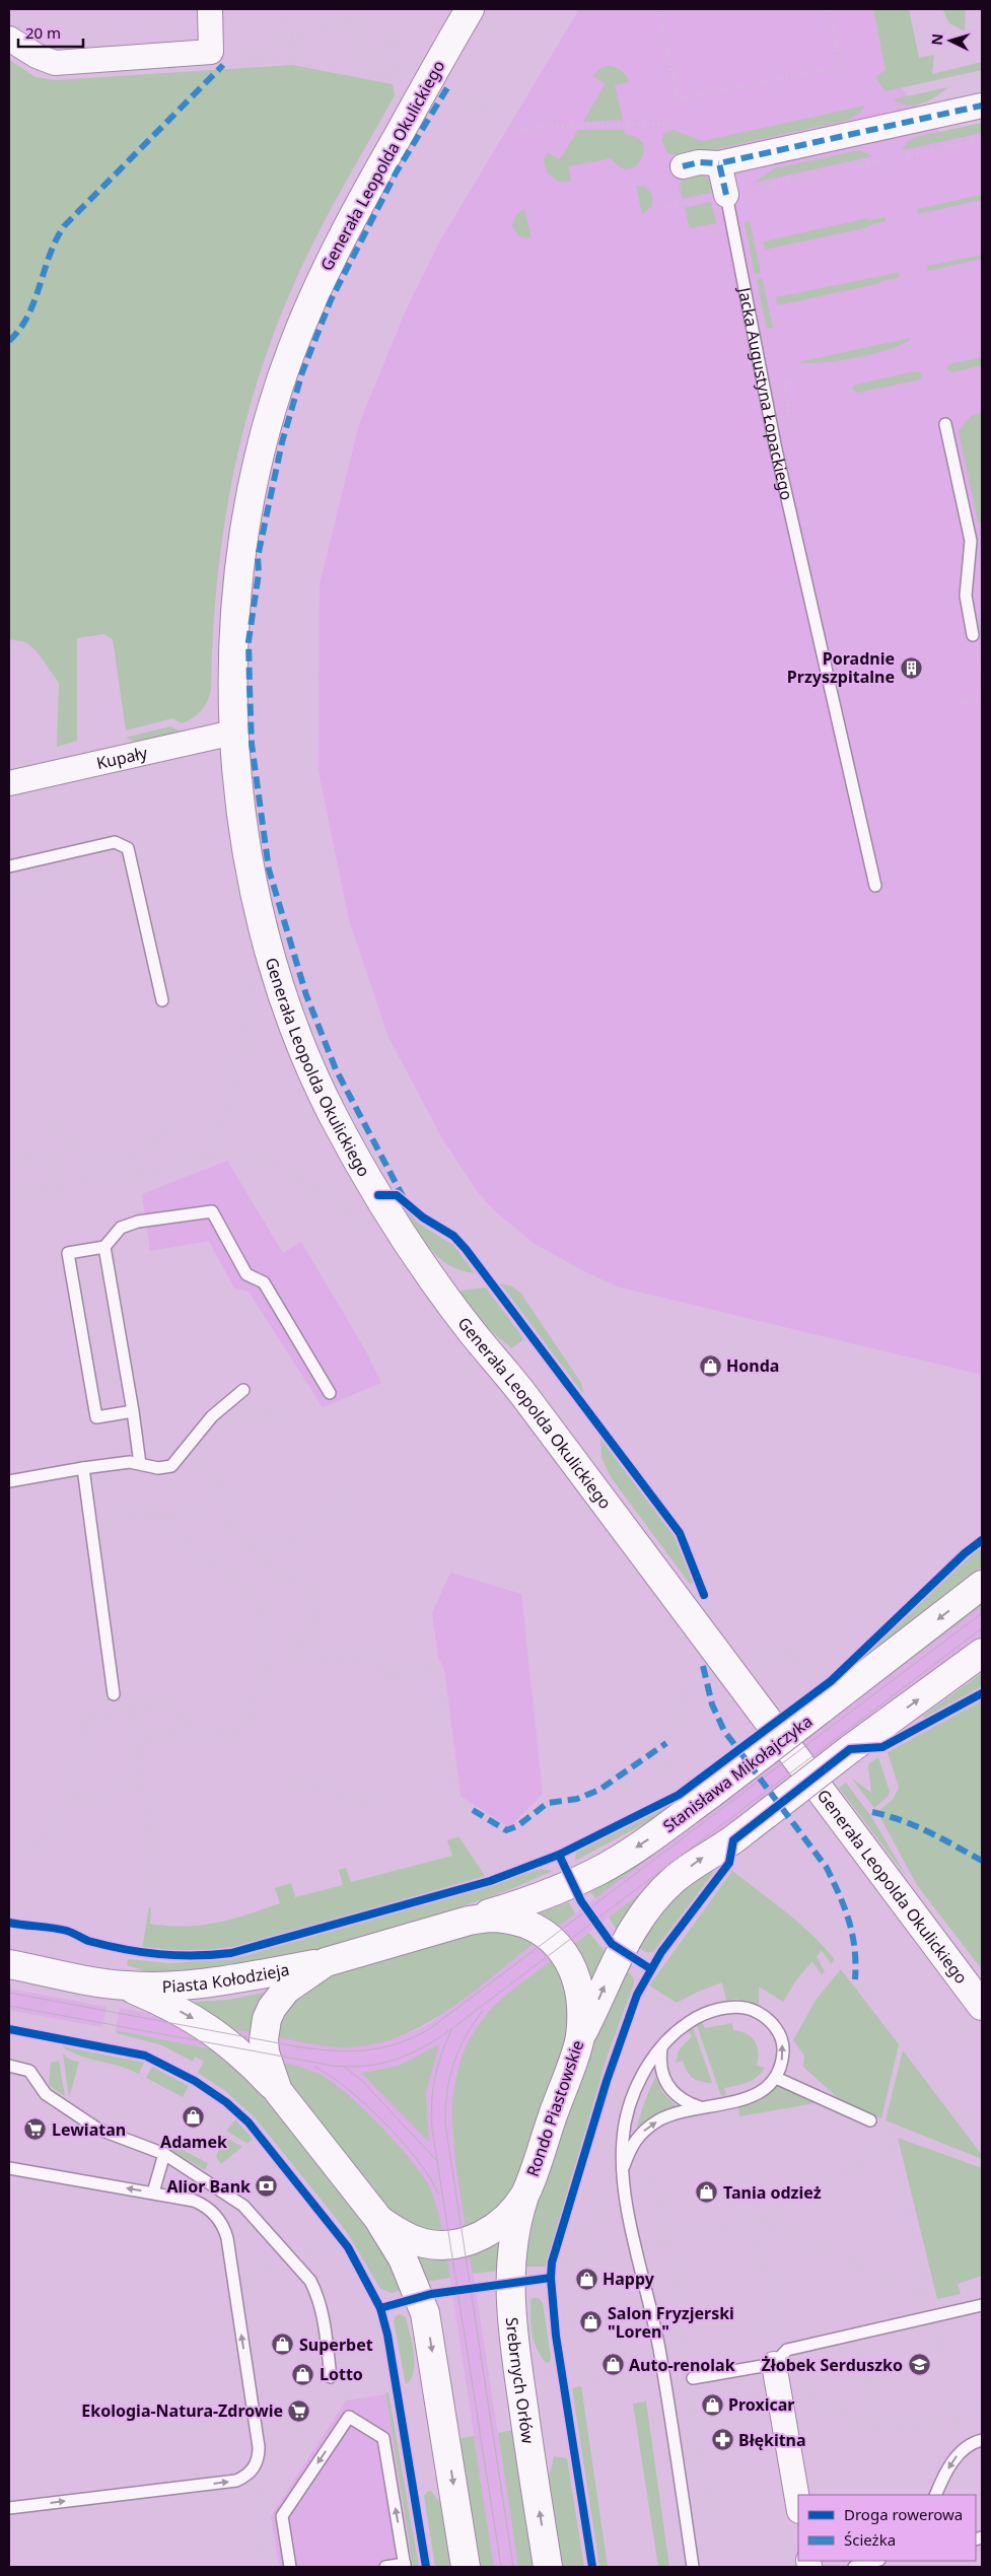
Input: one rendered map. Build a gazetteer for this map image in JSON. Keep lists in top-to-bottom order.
{
  "streets": {
    "street": [
      "Generała Leopolda Okulickiego",
      "Jacka Augustyna Łopackiego",
      "Kupały",
      "Stanisława Mikołajczyka",
      "Piasta Kołodzieja",
      "Rondo Piastowskie",
      "Srebrnych Orłów"
    ]
  },
  "crossings": [
    ["Generała Leopolda Okulickiego", "Kupały"],
    ["Stanisława Mikołajczyka", "Rondo Piastowskie"],
    ["Piasta Kołodzieja", "Rondo Piastowskie"],
    ["Rondo Piastowskie", "Srebrnych Orłów"]
  ],
  "one_way": ["Piasta Kołodzieja"],
  "places": {
    "building": ["Poradnie Przyszpitalne"],
    "shop": [
      "Honda",
      "Adamek",
      "Tania odzież",
      "Happy",
      "Salon Fryzjerski \"Loren\"",
      "Superbet",
      "Auto-renolak",
      "Lotto",
      "Proxicar"
    ],
    "supermarket": ["Lewiatan", "Ekologia-Natura-Zdrowie"],
    "bank": ["Alior Bank"],
    "school or university": ["Żłobek Serduszko"],
    "pharmacy": ["Błękitna"]
  },
  "legend": ["Droga rowerowa", "Ścieżka"],
  "scale_bar": "20 m",
  "north": "left"
}
